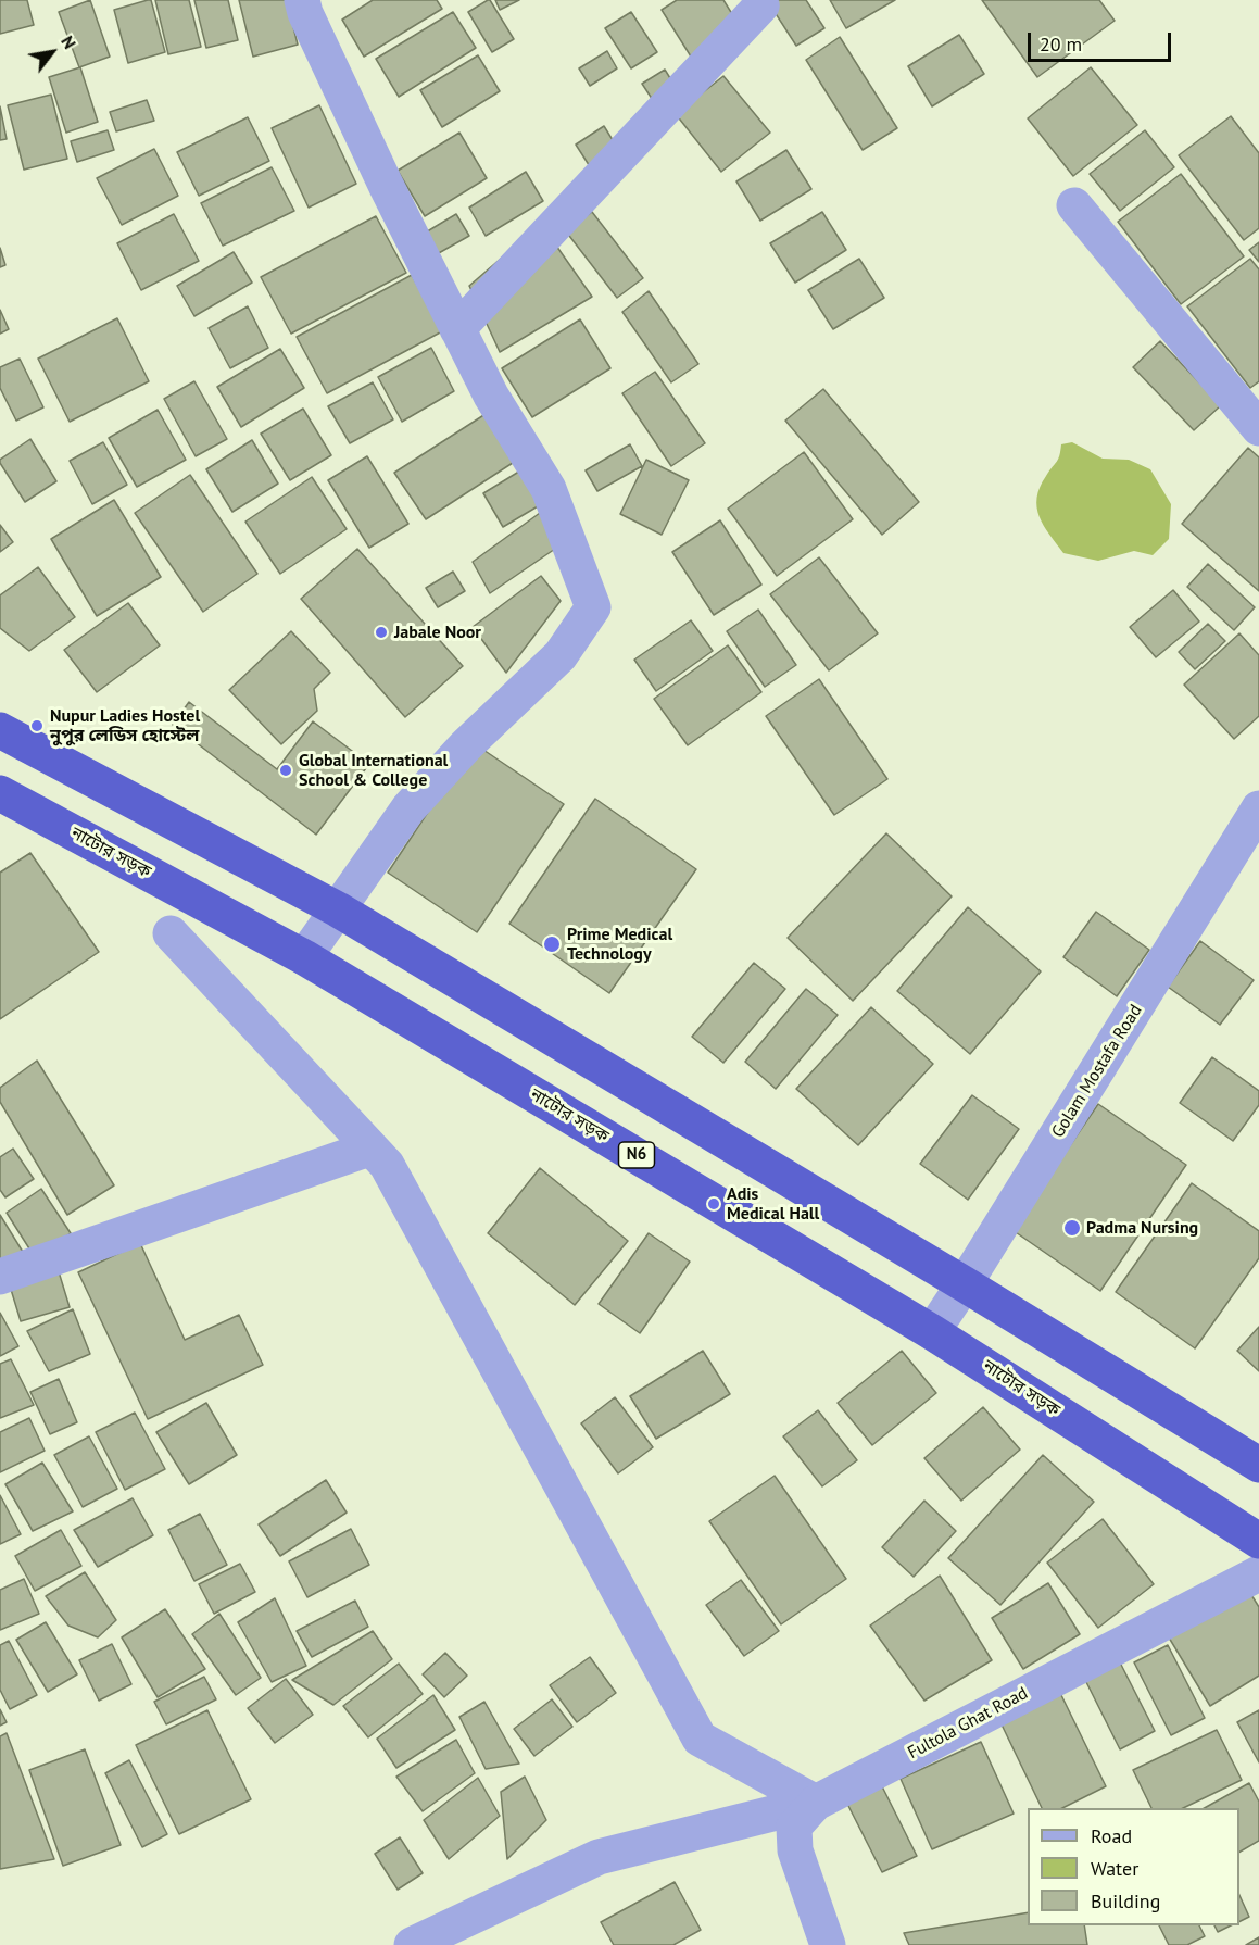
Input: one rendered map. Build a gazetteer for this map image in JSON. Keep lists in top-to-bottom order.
{
  "streets": {
    "highway": ["নাটোর সড়ক", "N6"],
    "street": ["Golam Mostafa Road", "Fultola Ghat Road"]
  },
  "crossings": [
    ["নাটোর সড়ক", "Golam Mostafa Road"]
  ],
  "places": [
    "Jabale Noor",
    "Nupur Ladies Hostel নুপুর লেডিস হোস্টেল",
    "Global International School & College",
    "Prime Medical Technology",
    "Adis Medical Hall",
    "Padma Nursing"
  ],
  "legend": ["Road", "Water", "Building"],
  "scale_bar": "20 m",
  "north": "top right"
}
